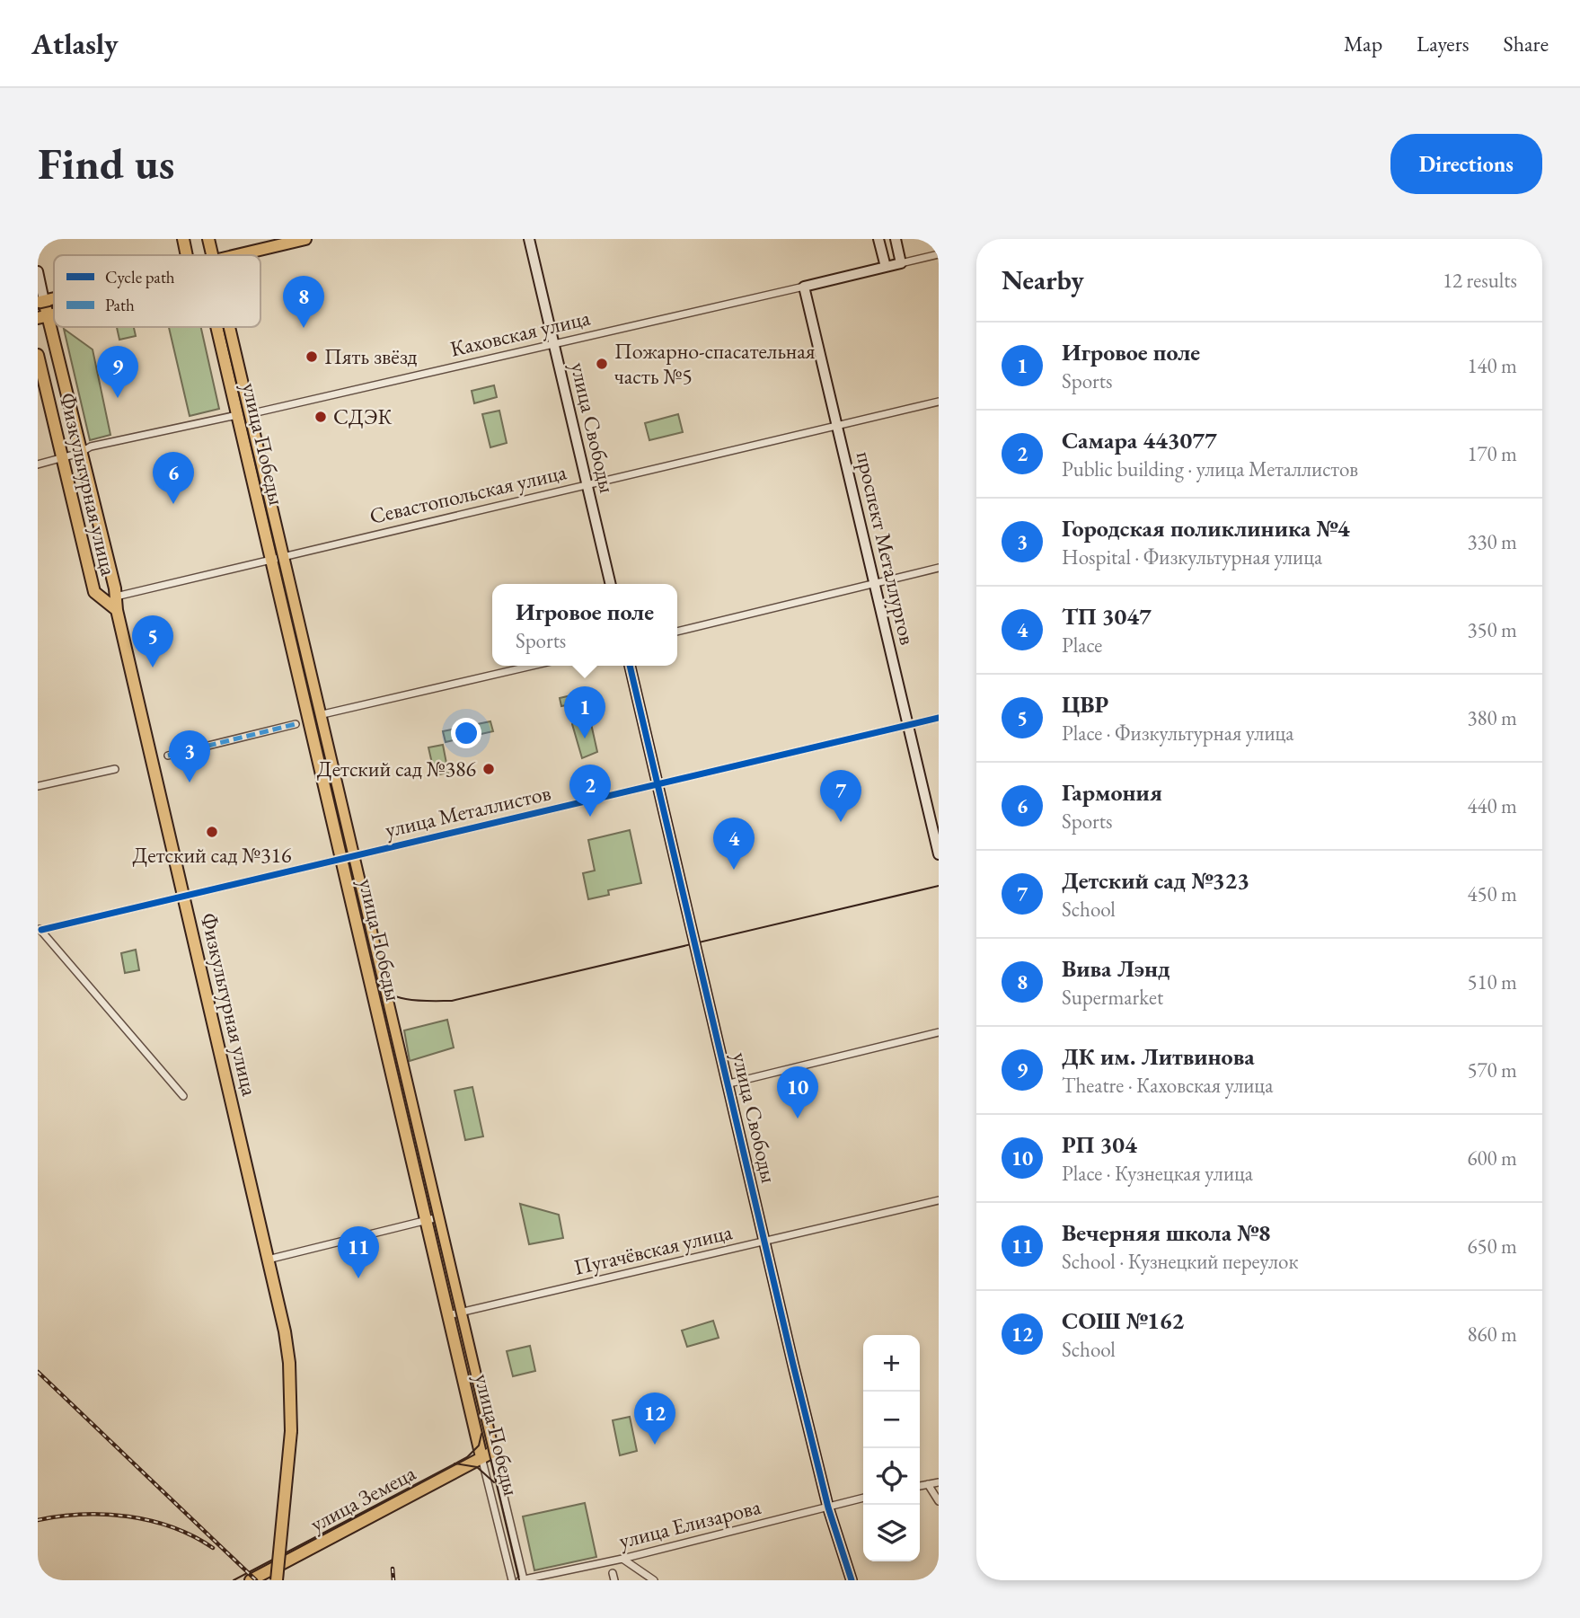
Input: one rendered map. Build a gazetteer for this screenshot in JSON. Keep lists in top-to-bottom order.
{
  "streets": {
    "main road": ["улица Победы", "Физкультурная улица", "улица Земеца"],
    "street": [
      "Каховская улица",
      "улица Свободы",
      "Севастопольская улица",
      "проспект Металлургов",
      "улица Металлистов",
      "Пугачёвская улица",
      "улица Елизарова"
    ]
  },
  "crossings": [
    ["Каховская улица", "улица Свободы"],
    ["Каховская улица", "улица Победы"],
    ["Каховская улица", "Физкультурная улица"],
    ["Каховская улица", "проспект Металлургов"],
    ["улица Свободы", "Севастопольская улица"],
    ["улица Свободы", "улица Металлистов"],
    ["улица Свободы", "Пугачёвская улица"],
    ["улица Свободы", "улица Елизарова"],
    ["улица Победы", "Севастопольская улица"],
    ["улица Победы", "улица Металлистов"],
    ["улица Победы", "Пугачёвская улица"],
    ["улица Победы", "улица Земеца"],
    ["улица Победы", "улица Елизарова"],
    ["Физкультурная улица", "Севастопольская улица"],
    ["Физкультурная улица", "улица Металлистов"],
    ["Севастопольская улица", "проспект Металлургов"],
    ["проспект Металлургов", "улица Металлистов"]
  ],
  "places": [
    "Пять звёзд",
    "Пожарно-спасательная часть №5",
    "СДЭК",
    "Детский сад №386",
    "Детский сад №316"
  ],
  "legend": ["Cycle path", "Path"],
  "page": {
    "header": "Atlasly",
    "nav": ["Map", "Layers", "Share"],
    "buttons": "Directions",
    "title": "Find us",
    "heading": ["Nearby", "12 results"],
    "pins": [
      "8",
      "9",
      "6",
      "5",
      "1",
      "3",
      "2",
      "7",
      "4",
      "10",
      "11",
      "12"
    ],
    "list": [
      {
        "mark": "1",
        "name": "Игровое поле",
        "note": "Sports",
        "value": "140 m"
      },
      {
        "mark": "2",
        "name": "Самара 443077",
        "note": "Public building · улица Металлистов",
        "value": "170 m"
      },
      {
        "mark": "3",
        "name": "Городская поликлиника №4",
        "note": "Hospital · Физкультурная улица",
        "value": "330 m"
      },
      {
        "mark": "4",
        "name": "ТП 3047",
        "note": "Place",
        "value": "350 m"
      },
      {
        "mark": "5",
        "name": "ЦВР",
        "note": "Place · Физкультурная улица",
        "value": "380 m"
      },
      {
        "mark": "6",
        "name": "Гармония",
        "note": "Sports",
        "value": "440 m"
      },
      {
        "mark": "7",
        "name": "Детский сад №323",
        "note": "School",
        "value": "450 m"
      },
      {
        "mark": "8",
        "name": "Вива Лэнд",
        "note": "Supermarket",
        "value": "510 m"
      },
      {
        "mark": "9",
        "name": "ДК им. Литвинова",
        "note": "Theatre · Каховская улица",
        "value": "570 m"
      },
      {
        "mark": "10",
        "name": "РП 304",
        "note": "Place · Кузнецкая улица",
        "value": "600 m"
      },
      {
        "mark": "11",
        "name": "Вечерняя школа №8",
        "note": "School · Кузнецкий переулок",
        "value": "650 m"
      },
      {
        "mark": "12",
        "name": "СОШ №162",
        "note": "School",
        "value": "860 m"
      }
    ],
    "popup": ["Игровое поле", "Sports"],
    "map_buttons": ["+", "−"]
  }
}
